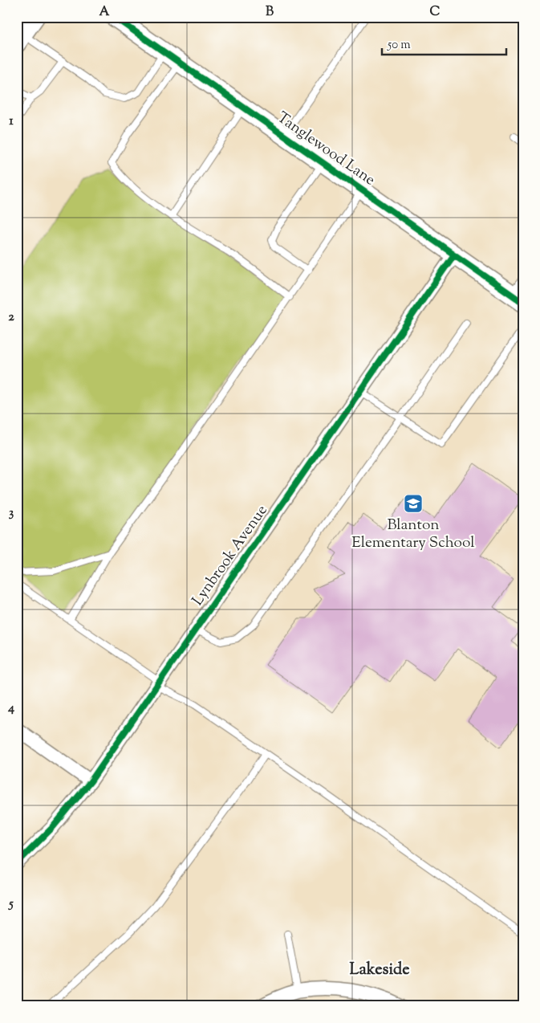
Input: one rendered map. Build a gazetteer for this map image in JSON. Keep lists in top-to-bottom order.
{
  "streets": {
    "main road": ["Tanglewood Lane"],
    "street": ["Lynbrook Avenue"]
  },
  "crossings": [
    ["Tanglewood Lane", "Lynbrook Avenue"]
  ],
  "districts": ["Lakeside"],
  "places": {
    "school or university": ["Blanton Elementary School"]
  },
  "scale_bar": "50 m",
  "grid": {
    "columns": ["A", "B", "C"],
    "rows": [
      "1",
      "2",
      "3",
      "4",
      "5"
    ]
  }
}
